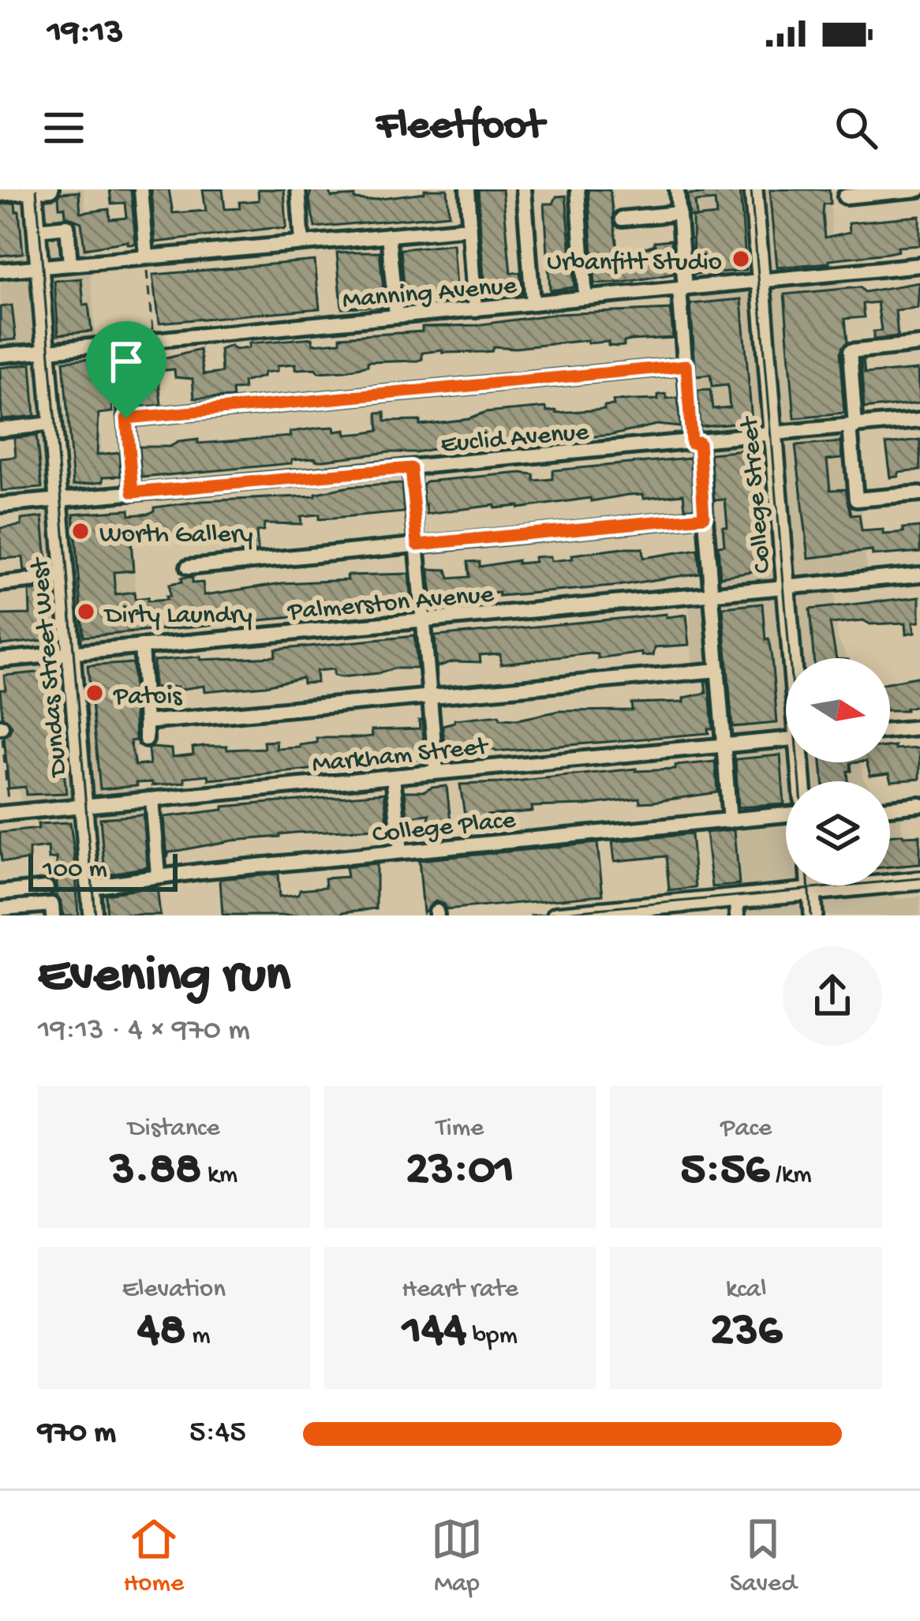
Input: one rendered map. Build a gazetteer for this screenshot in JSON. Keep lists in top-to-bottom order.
{
  "streets": {
    "main road": ["College Street", "Dundas Street West"],
    "street": [
      "Manning Avenue",
      "Euclid Avenue",
      "Palmerston Avenue",
      "Markham Street",
      "College Place"
    ]
  },
  "crossings": [
    ["Manning Avenue", "College Street"],
    ["Manning Avenue", "Dundas Street West"],
    ["Euclid Avenue", "College Street"],
    ["Euclid Avenue", "Dundas Street West"],
    ["College Street", "Palmerston Avenue"],
    ["Palmerston Avenue", "Dundas Street West"],
    ["Dundas Street West", "Markham Street"],
    ["Dundas Street West", "College Place"]
  ],
  "places": [
    "Urbanfitt Studio",
    "Worth Gallery",
    "Dirty Laundry",
    "Patois"
  ],
  "scale_bar": "100 m",
  "north": "right",
  "page": {
    "status": "19:13",
    "header": "Fleetfoot",
    "scale": "100 m",
    "heading": ["Evening run", "19:13 · 4 × 970 m"],
    "stats": [
      ["Distance", "3.88 km"],
      ["Time", "23:01"],
      ["Pace", "5:56 /km"],
      ["Elevation", "48 m"],
      ["Heart rate", "144 bpm"],
      ["kcal", "236"]
    ],
    "list": [
      {
        "name": "970 m",
        "note": "5:45"
      }
    ],
    "tabs": ["Home", "Map", "Saved"]
  }
}
